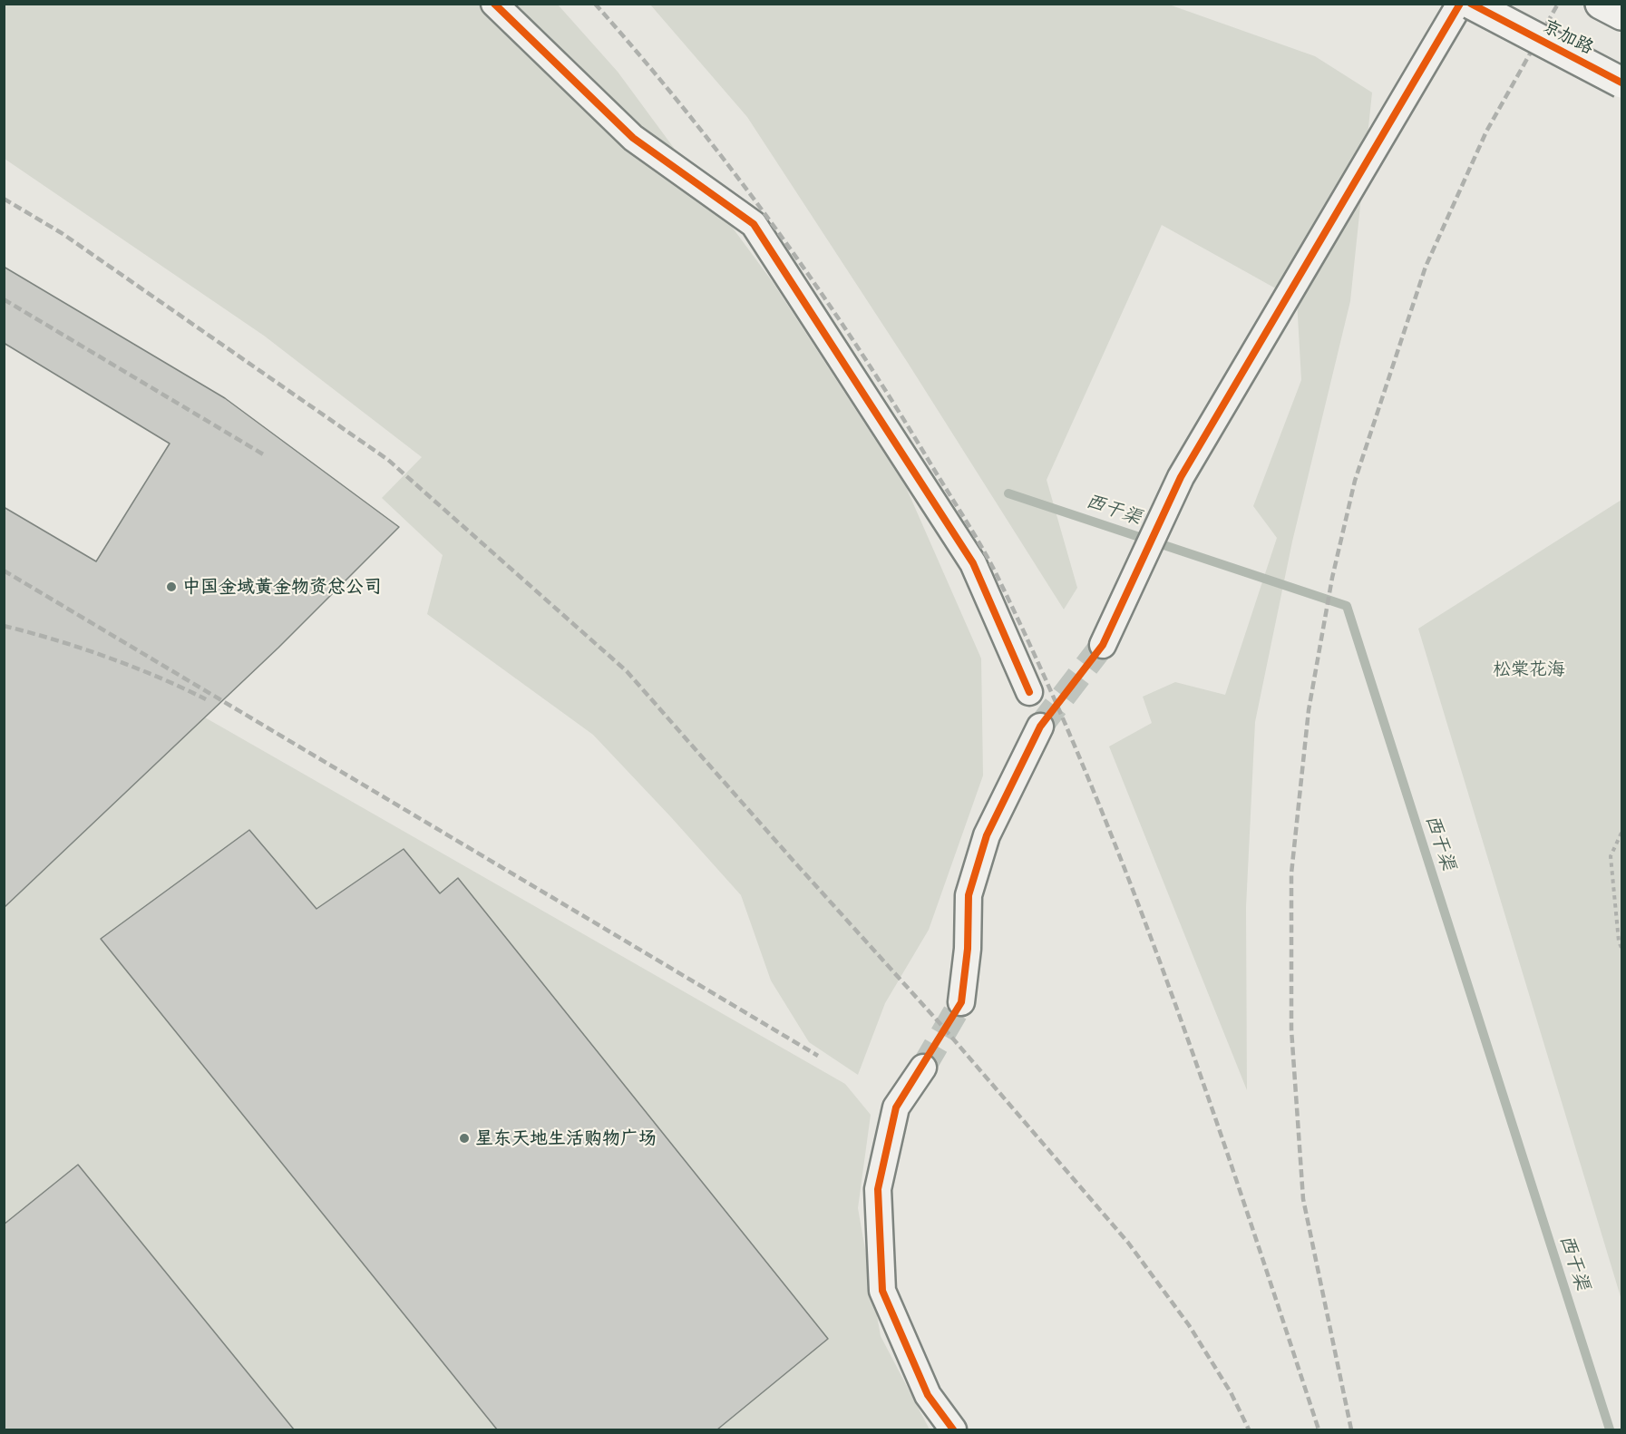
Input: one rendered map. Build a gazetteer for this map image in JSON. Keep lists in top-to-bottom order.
{
  "streets": {
    "highway": ["京加路"]
  },
  "water": ["西干渠"],
  "parks": ["松棠花海"],
  "places": ["中国金域黄金物资总公司", "星东天地生活购物广场"]
}
